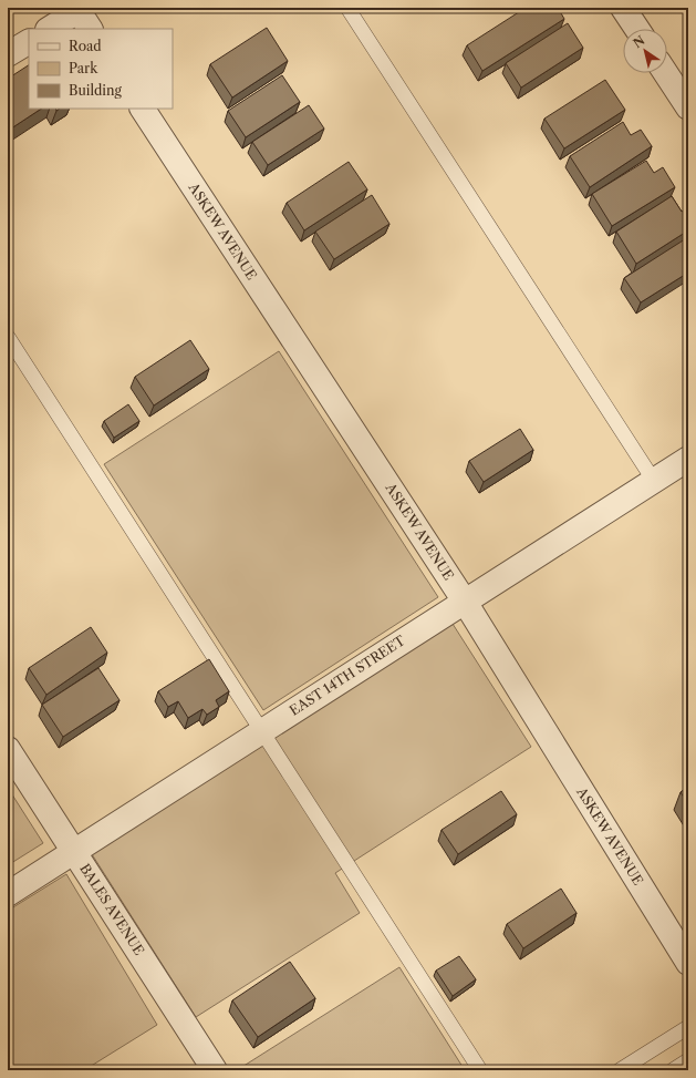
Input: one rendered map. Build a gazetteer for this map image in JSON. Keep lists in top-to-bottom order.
{
  "streets": {
    "street": ["ASKEW AVENUE", "EAST 14TH STREET", "BALES AVENUE"]
  },
  "crossings": [
    ["ASKEW AVENUE", "EAST 14TH STREET"],
    ["EAST 14TH STREET", "BALES AVENUE"]
  ],
  "legend": ["Road", "Park", "Building"],
  "north": "top left"
}
